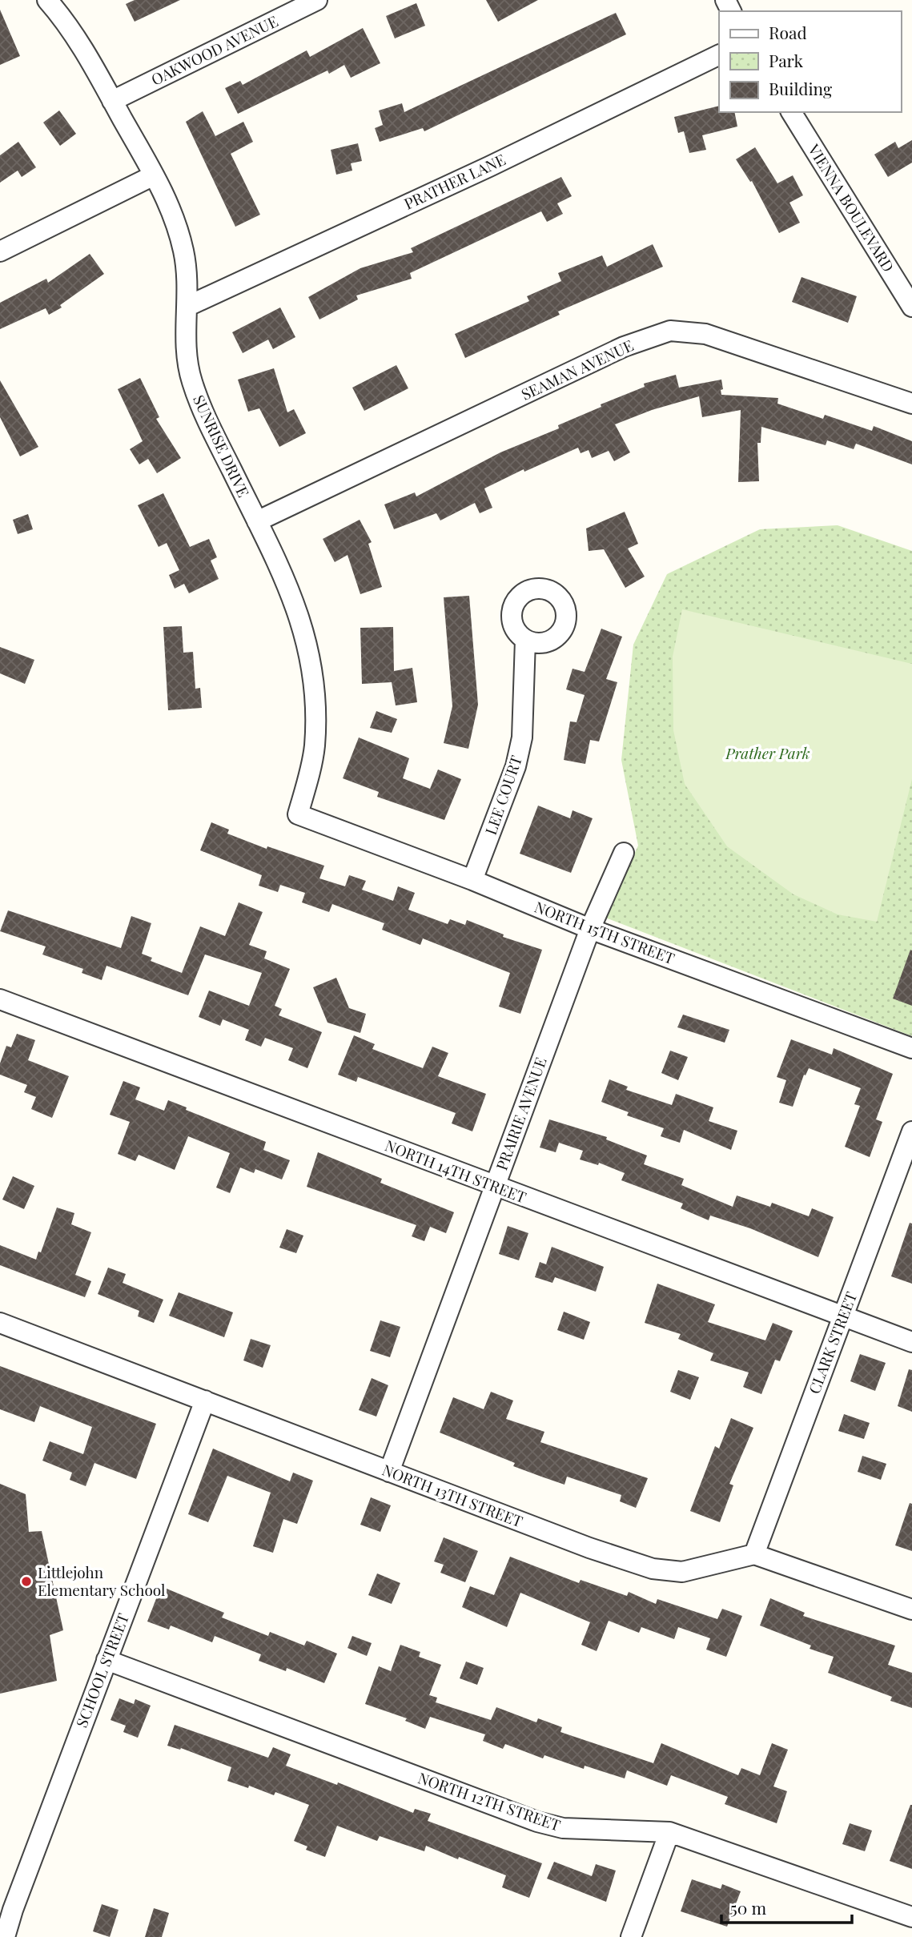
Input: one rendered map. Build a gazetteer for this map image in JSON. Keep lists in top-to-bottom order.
{
  "streets": {
    "street": [
      "OAKWOOD AVENUE",
      "PRATHER LANE",
      "VIENNA BOULEVARD",
      "SEAMAN AVENUE",
      "SUNRISE DRIVE",
      "LEE COURT",
      "NORTH 15TH STREET",
      "PRAIRIE AVENUE",
      "NORTH 14TH STREET",
      "CLARK STREET",
      "NORTH 13TH STREET",
      "SCHOOL STREET",
      "NORTH 12TH STREET"
    ]
  },
  "crossings": [
    ["OAKWOOD AVENUE", "SUNRISE DRIVE"],
    ["PRATHER LANE", "SUNRISE DRIVE"],
    ["SEAMAN AVENUE", "SUNRISE DRIVE"],
    ["SUNRISE DRIVE", "NORTH 15TH STREET"],
    ["LEE COURT", "NORTH 15TH STREET"],
    ["NORTH 15TH STREET", "PRAIRIE AVENUE"],
    ["PRAIRIE AVENUE", "NORTH 14TH STREET"],
    ["PRAIRIE AVENUE", "NORTH 13TH STREET"],
    ["NORTH 14TH STREET", "CLARK STREET"],
    ["CLARK STREET", "NORTH 13TH STREET"],
    ["NORTH 13TH STREET", "SCHOOL STREET"],
    ["SCHOOL STREET", "NORTH 12TH STREET"]
  ],
  "parks": ["Prather Park"],
  "places": ["Littlejohn Elementary School"],
  "legend": ["Road", "Park", "Building"],
  "scale_bar": "50 m"
}
